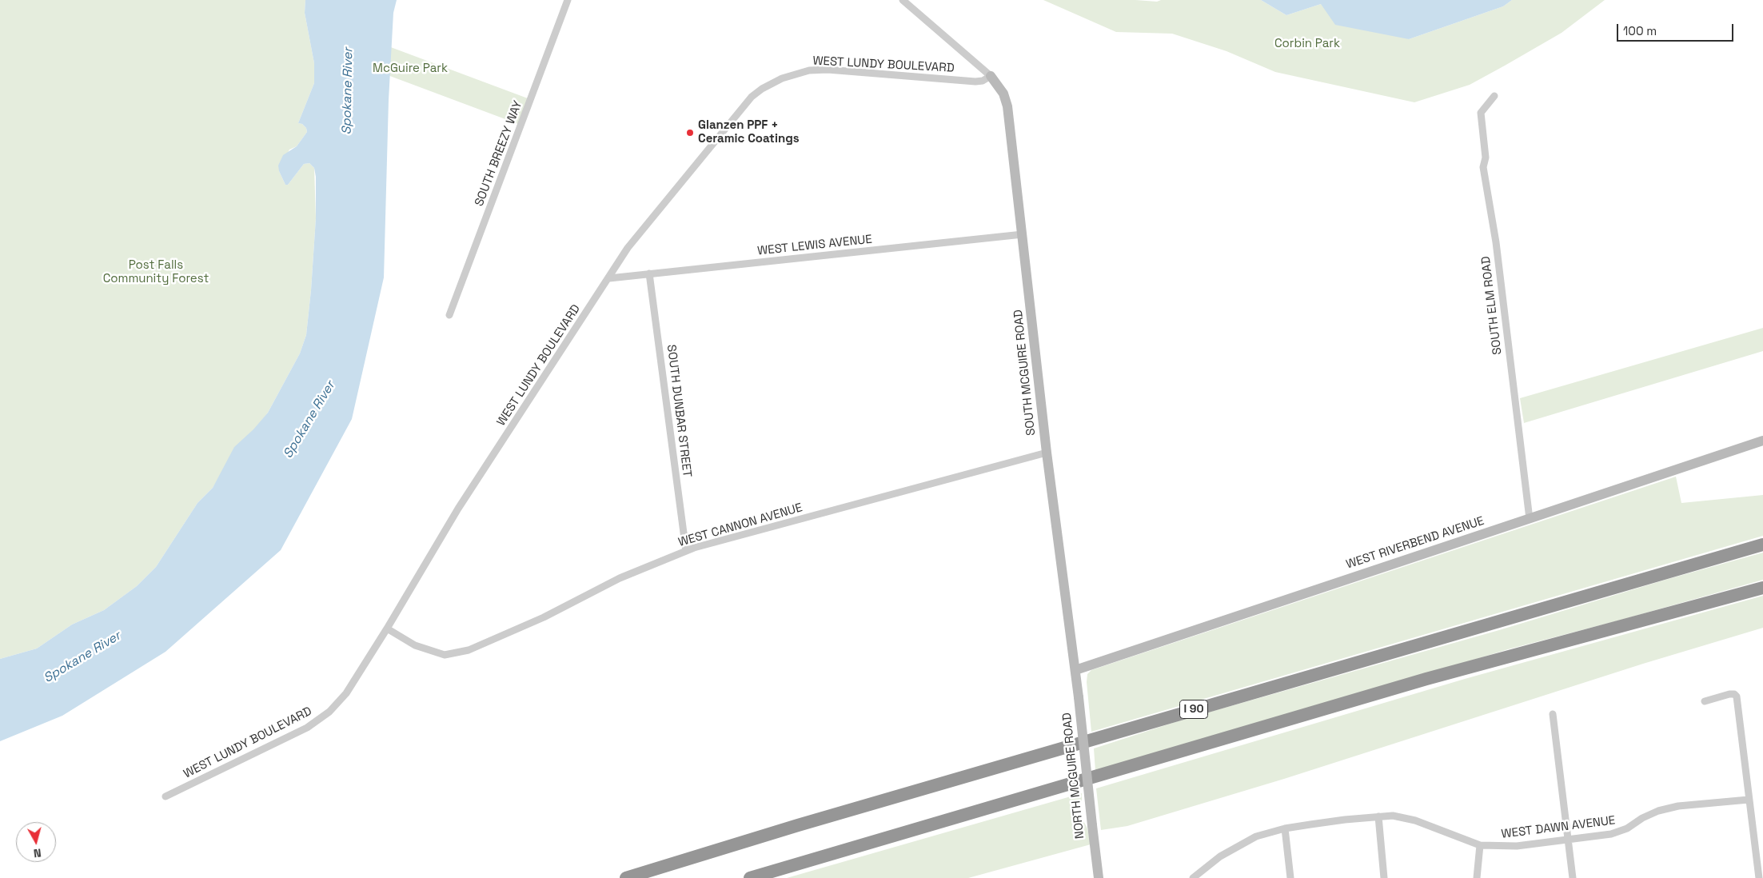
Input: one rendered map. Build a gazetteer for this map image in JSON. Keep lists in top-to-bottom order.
{
  "streets": {
    "highway": ["I 90"],
    "street": [
      "WEST LUNDY BOULEVARD",
      "SOUTH BREEZY WAY",
      "WEST LEWIS AVENUE",
      "SOUTH ELM ROAD",
      "SOUTH MCGUIRE ROAD",
      "SOUTH DUNBAR STREET",
      "WEST CANNON AVENUE",
      "WEST RIVERBEND AVENUE",
      "NORTH MCGUIRE ROAD",
      "WEST DAWN AVENUE"
    ]
  },
  "crossings": [
    ["WEST LUNDY BOULEVARD", "WEST LEWIS AVENUE"],
    ["WEST LUNDY BOULEVARD", "SOUTH MCGUIRE ROAD"],
    ["WEST LUNDY BOULEVARD", "WEST CANNON AVENUE"],
    ["WEST LEWIS AVENUE", "SOUTH MCGUIRE ROAD"],
    ["WEST LEWIS AVENUE", "SOUTH DUNBAR STREET"],
    ["SOUTH ELM ROAD", "WEST RIVERBEND AVENUE"],
    ["SOUTH MCGUIRE ROAD", "WEST CANNON AVENUE"],
    ["SOUTH MCGUIRE ROAD", "WEST RIVERBEND AVENUE"],
    ["SOUTH MCGUIRE ROAD", "NORTH MCGUIRE ROAD"],
    ["SOUTH DUNBAR STREET", "WEST CANNON AVENUE"],
    ["WEST RIVERBEND AVENUE", "NORTH MCGUIRE ROAD"]
  ],
  "water": ["Spokane River"],
  "parks": ["Corbin Park", "McGuire Park", "Post Falls Community Forest"],
  "places": ["Glanzen PPF + Ceramic Coatings"],
  "scale_bar": "100 m",
  "north": "bottom"
}
